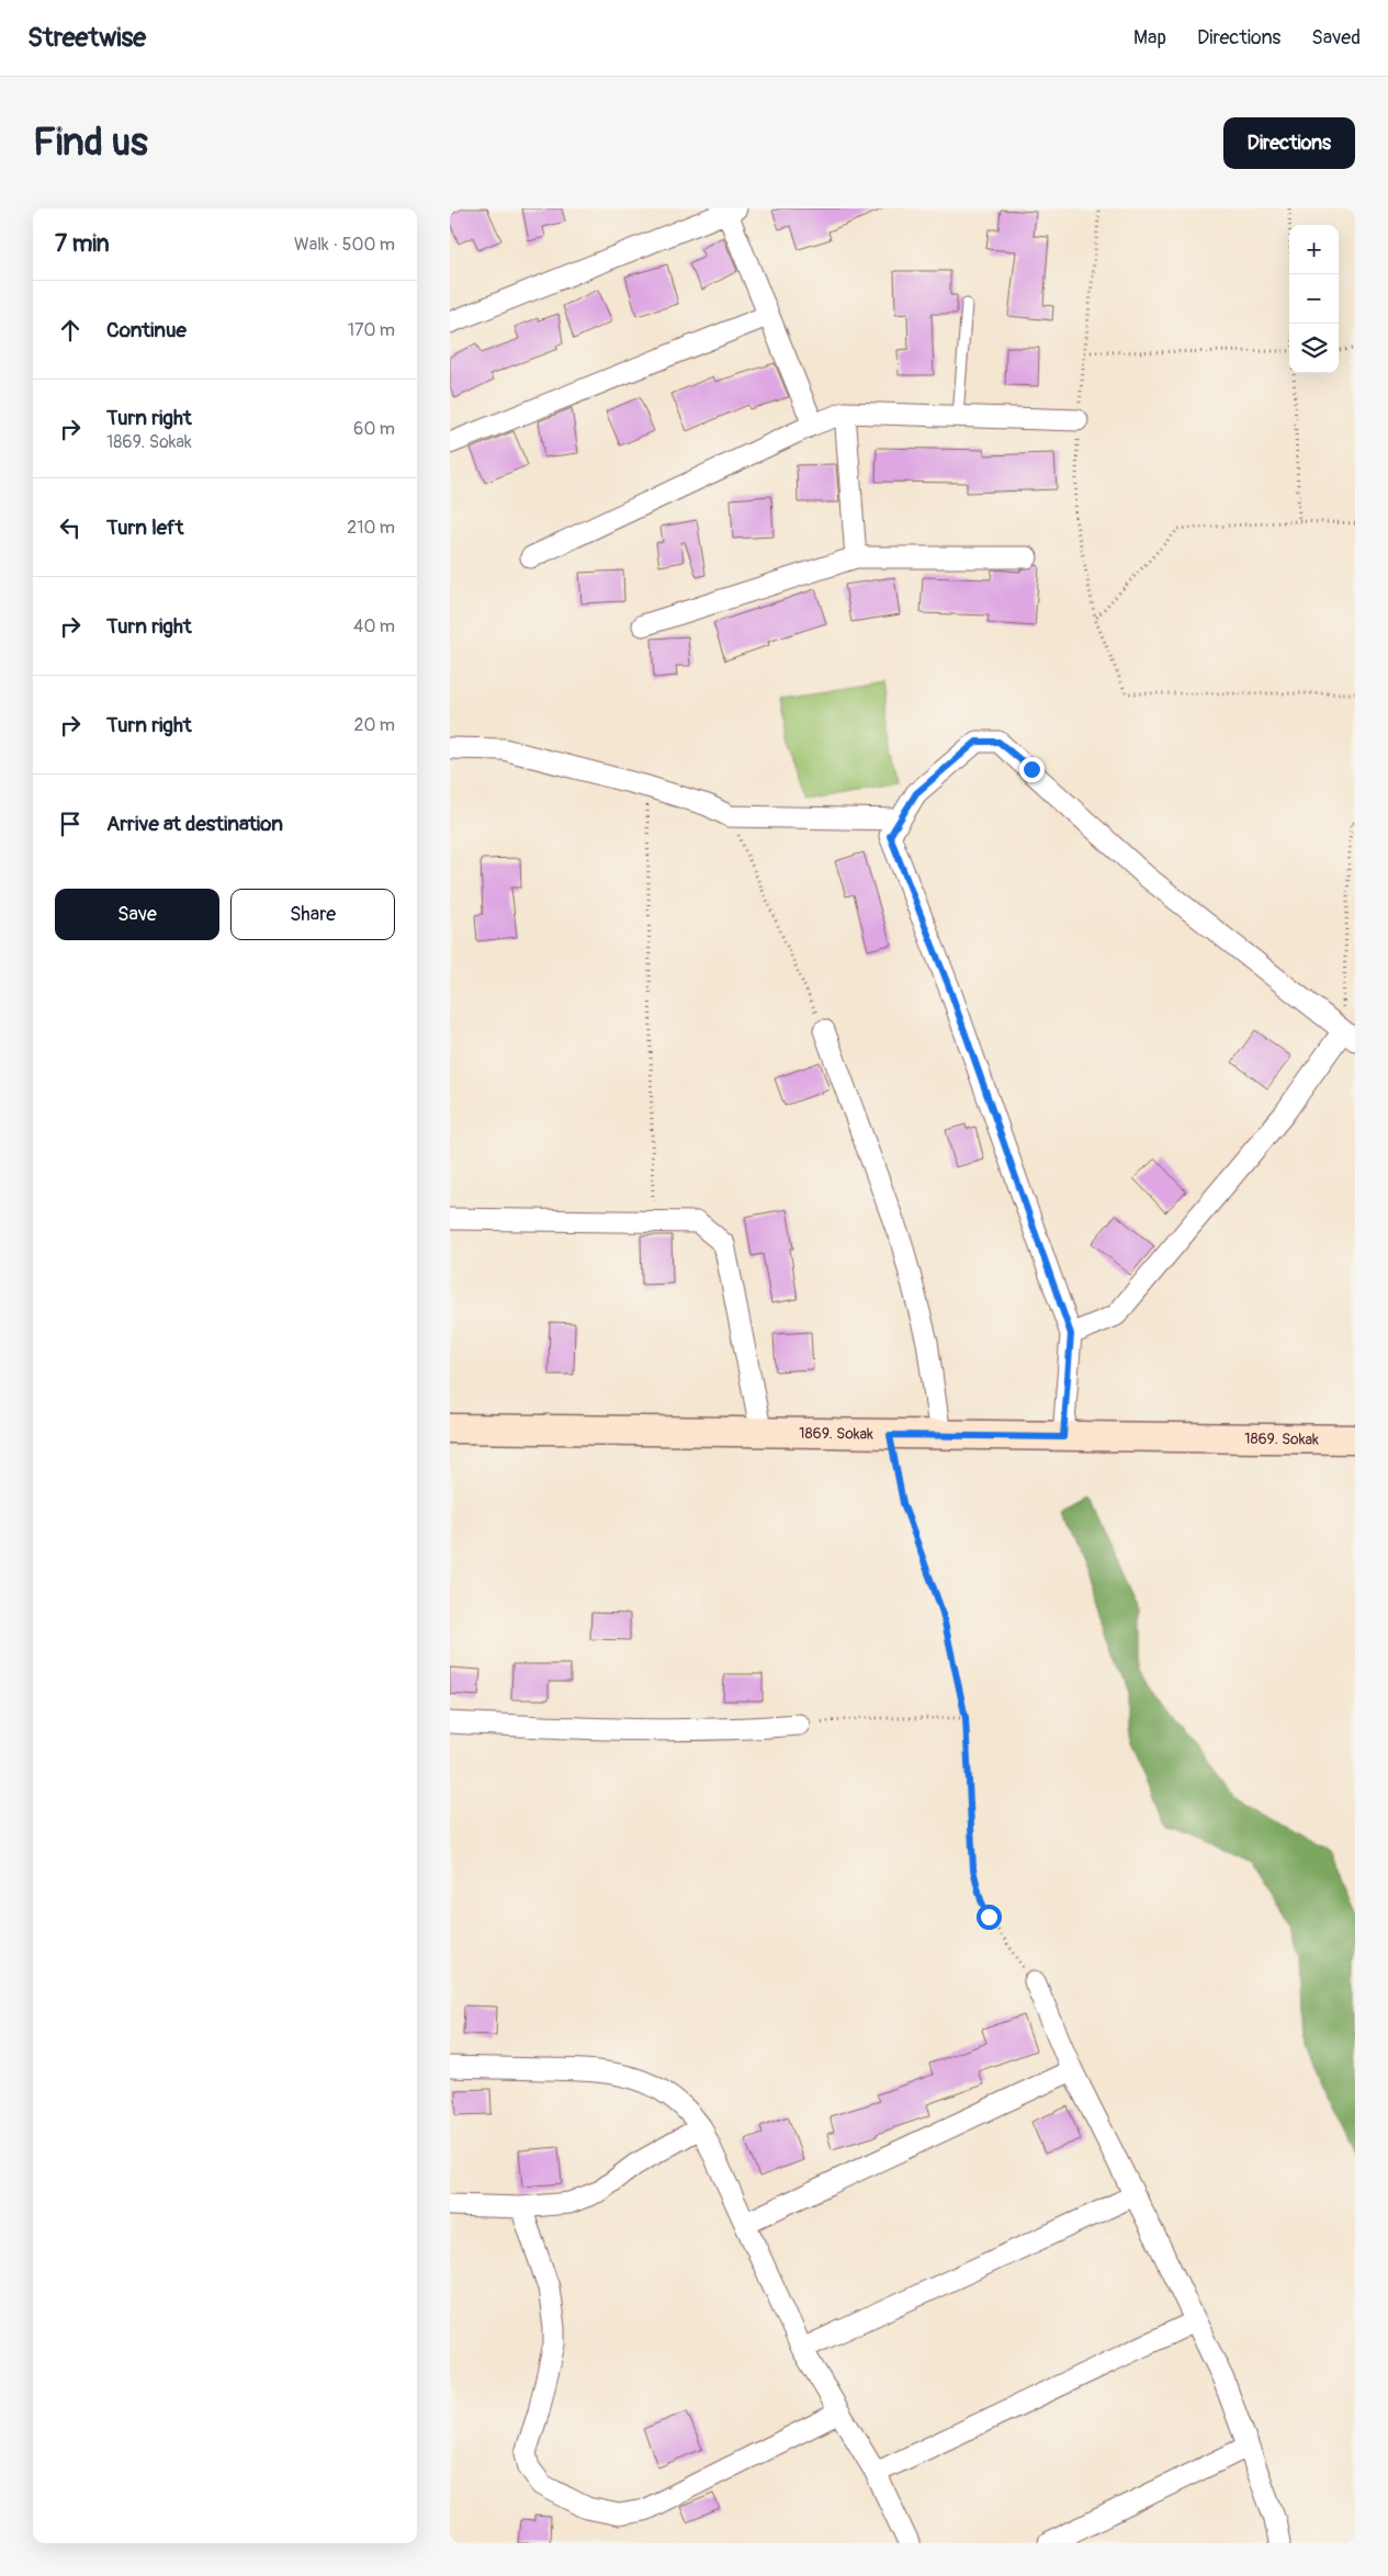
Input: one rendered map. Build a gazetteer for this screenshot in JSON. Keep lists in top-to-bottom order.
{
  "streets": {
    "main road": ["1869. Sokak"]
  },
  "page": {
    "header": "Streetwise",
    "nav": ["Map", "Directions", "Saved"],
    "buttons": [
      "Directions",
      ["Save", "Share"]
    ],
    "title": "Find us",
    "heading": ["7 min", "Walk · 500 m"],
    "map_buttons": ["+", "−"],
    "list": [
      ["Continue", "170 m"],
      ["Turn right", "1869. Sokak", "60 m"],
      ["Turn left", "210 m"],
      ["Turn right", "40 m"],
      ["Turn right", "20 m"],
      "Arrive at destination"
    ]
  }
}
